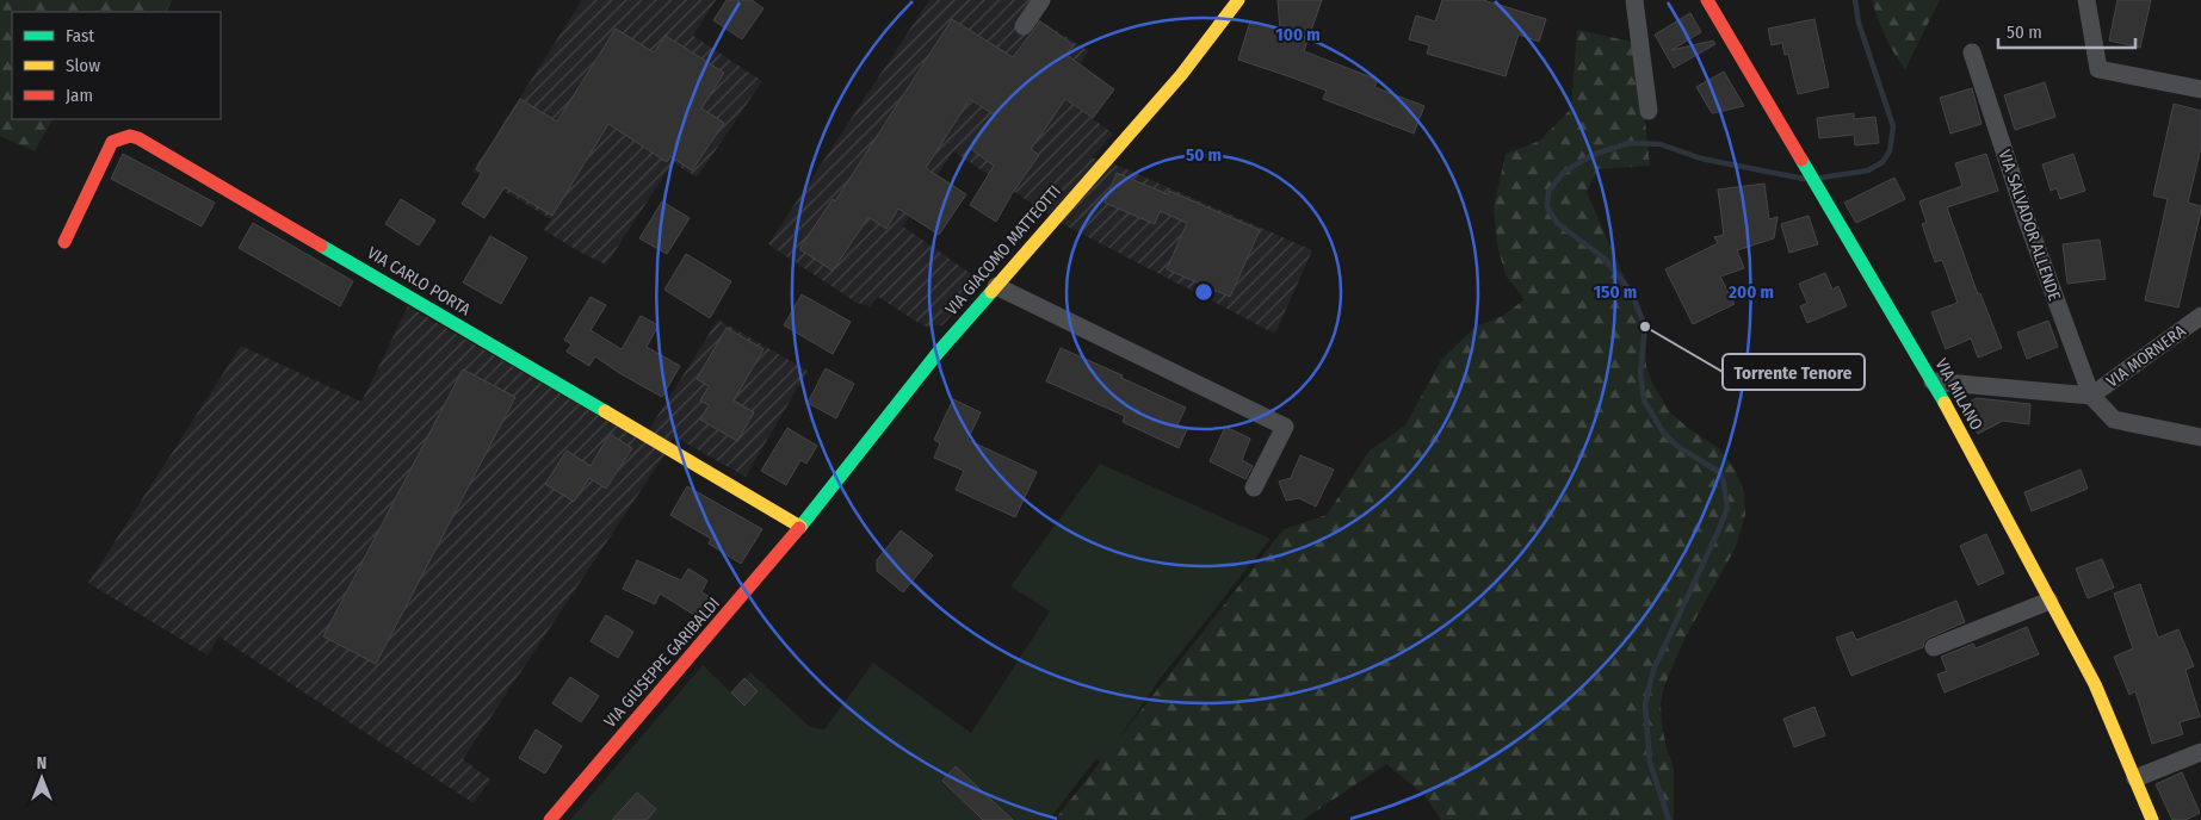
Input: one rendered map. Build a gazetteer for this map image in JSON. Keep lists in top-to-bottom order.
{
  "streets": {
    "street": [
      "VIA SALVADOR ALLENDE",
      "VIA GIACOMO MATTEOTTI",
      "VIA CARLO PORTA",
      "VIA MORNERA",
      "VIA MILANO",
      "VIA GIUSEPPE GARIBALDI"
    ]
  },
  "crossings": [
    ["VIA SALVADOR ALLENDE", "VIA MORNERA"],
    ["VIA GIACOMO MATTEOTTI", "VIA CARLO PORTA"],
    ["VIA GIACOMO MATTEOTTI", "VIA GIUSEPPE GARIBALDI"],
    ["VIA CARLO PORTA", "VIA GIUSEPPE GARIBALDI"]
  ],
  "places": ["Torrente Tenore"],
  "legend": ["Fast", "Slow", "Jam"],
  "scale_bar": "50 m",
  "north": "top",
  "rings": [
    "100 m",
    "50 m",
    "150 m",
    "200 m"
  ]
}
